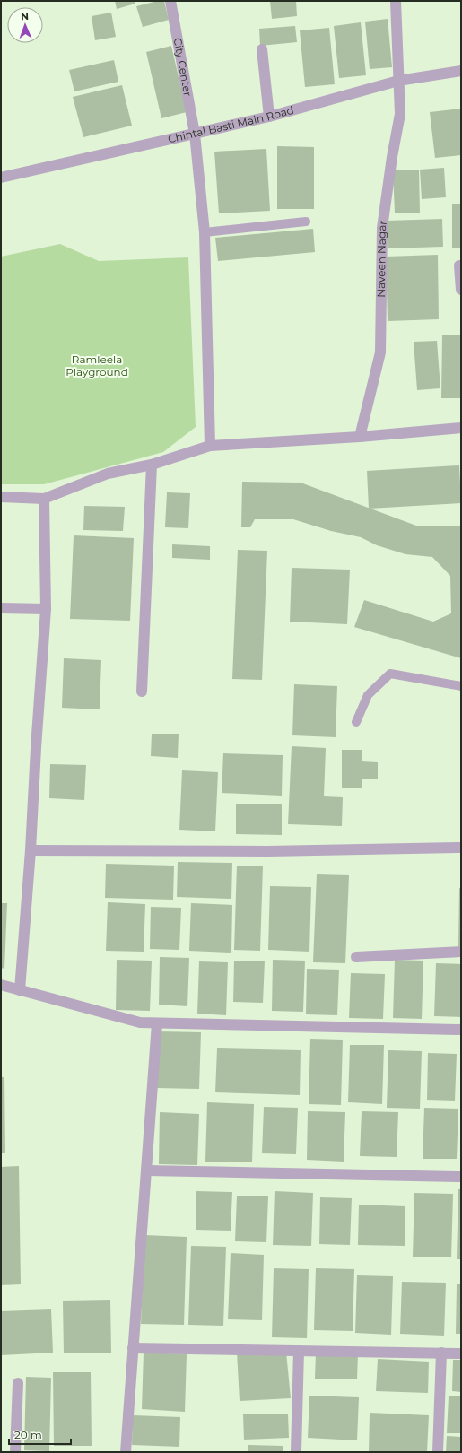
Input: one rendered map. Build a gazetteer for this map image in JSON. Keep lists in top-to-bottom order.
{
  "streets": {
    "street": ["City Center", "Chintal Basti Main Road", "Naveen Nagar"]
  },
  "crossings": [
    ["City Center", "Chintal Basti Main Road"],
    ["Chintal Basti Main Road", "Naveen Nagar"]
  ],
  "parks": ["Ramleela Playground"],
  "scale_bar": "20 m",
  "north": "top"
}
